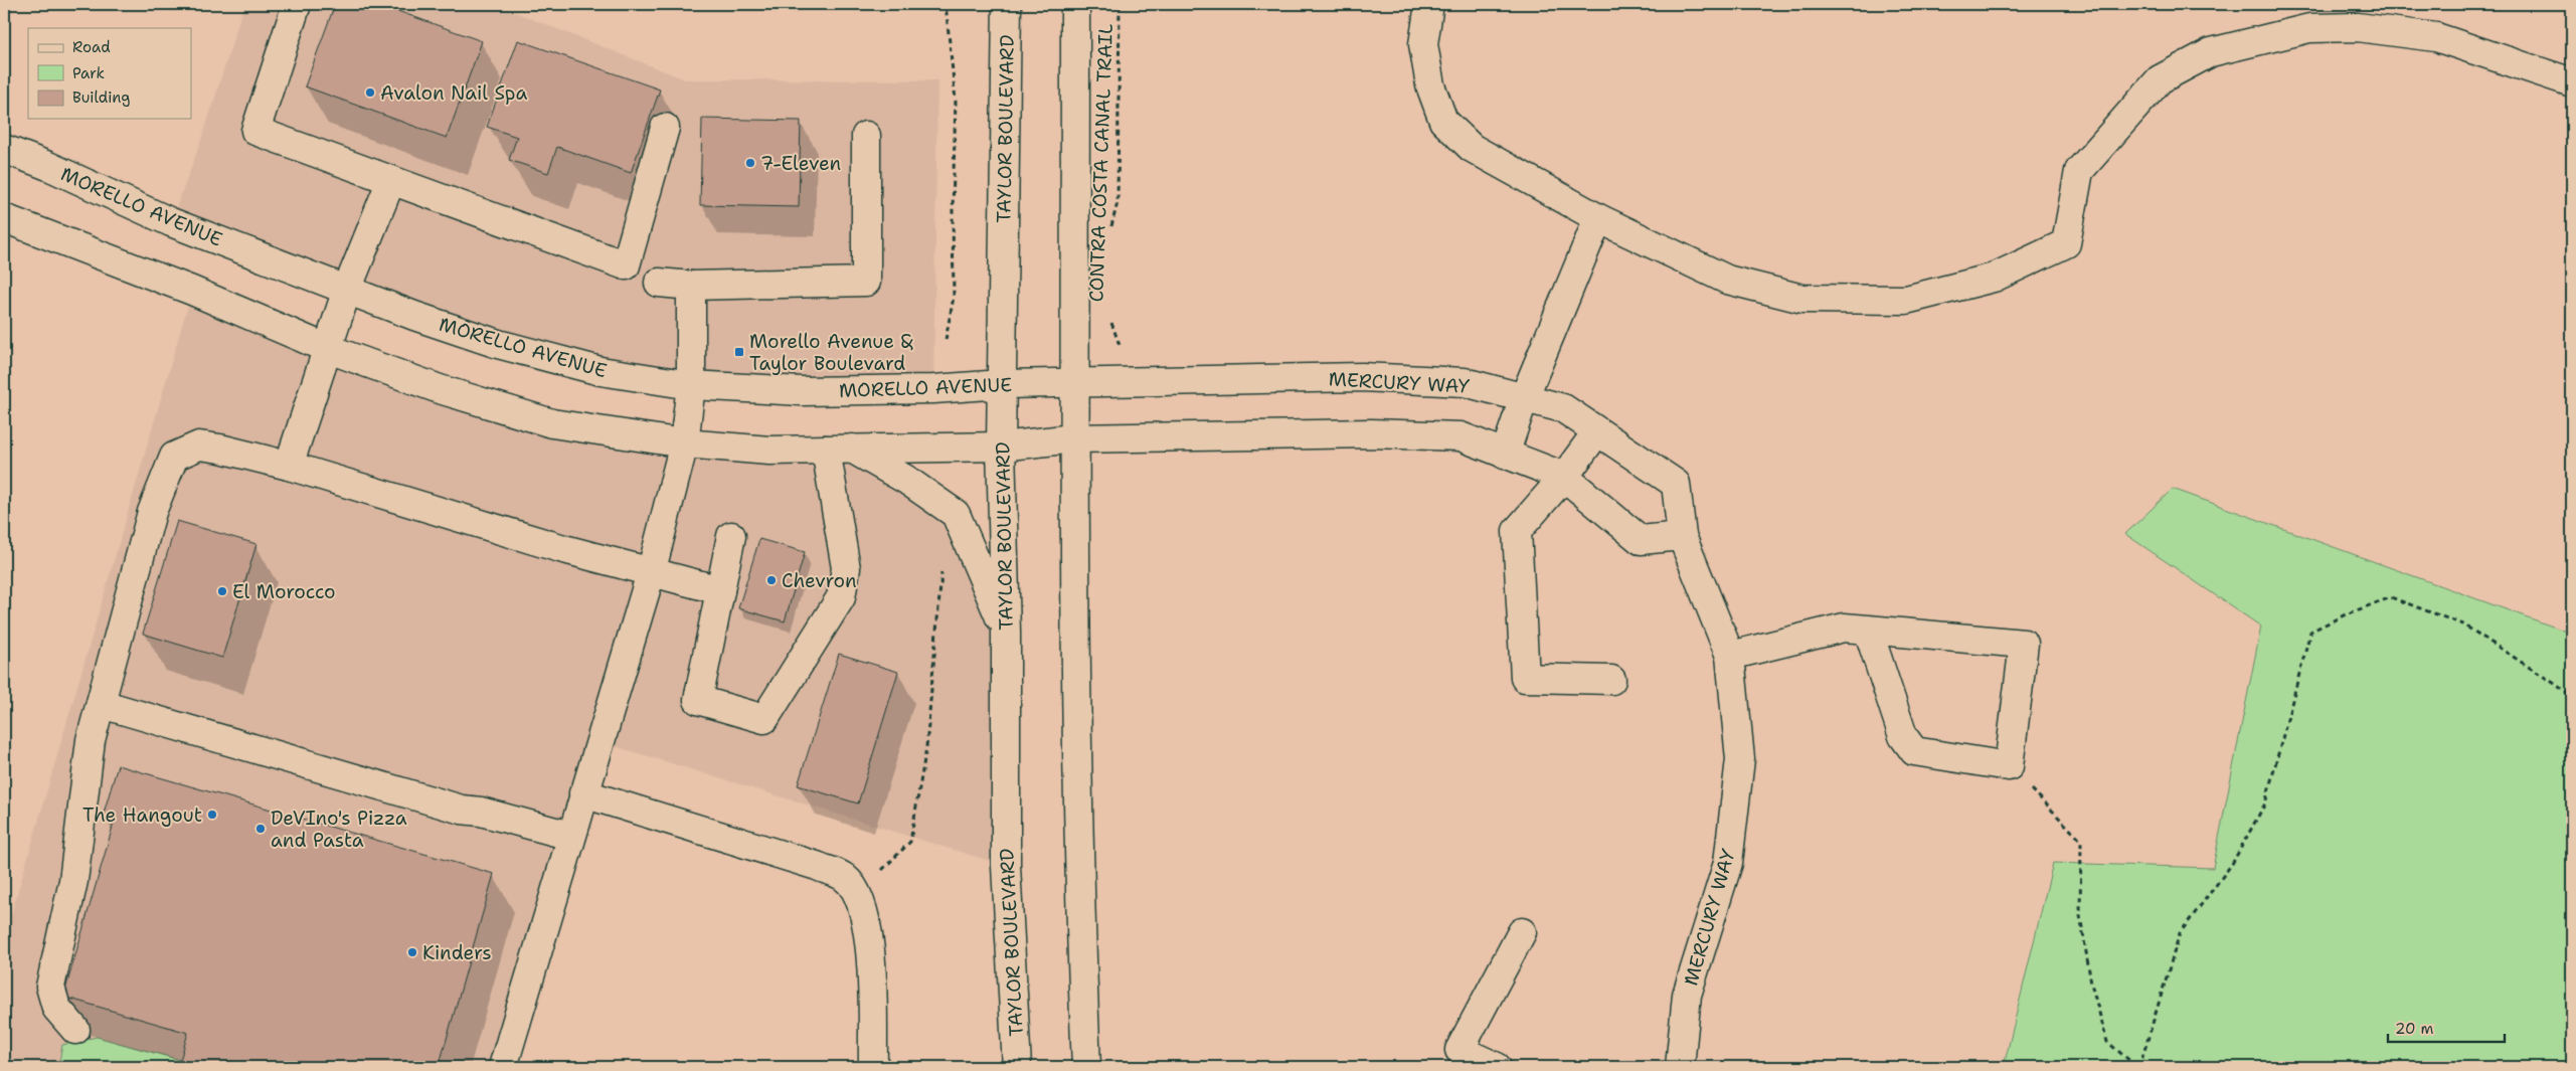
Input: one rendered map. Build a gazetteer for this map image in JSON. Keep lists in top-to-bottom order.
{
  "streets": {
    "street": ["TAYLOR BOULEVARD", "MORELLO AVENUE", "MERCURY WAY"],
    "path": ["CONTRA COSTA CANAL TRAIL"]
  },
  "crossings": [
    ["TAYLOR BOULEVARD", "MORELLO AVENUE"],
    ["MORELLO AVENUE", "MERCURY WAY"]
  ],
  "places": {
    "other": [
      "Avalon Nail Spa",
      "7-Eleven",
      "Chevron",
      "El Morocco",
      "The Hangout",
      "DeVIno's Pizza and Pasta",
      "Kinders"
    ],
    "transit": ["Morello Avenue & Taylor Boulevard"]
  },
  "legend": ["Road", "Park", "Building"],
  "scale_bar": "20 m"
}
